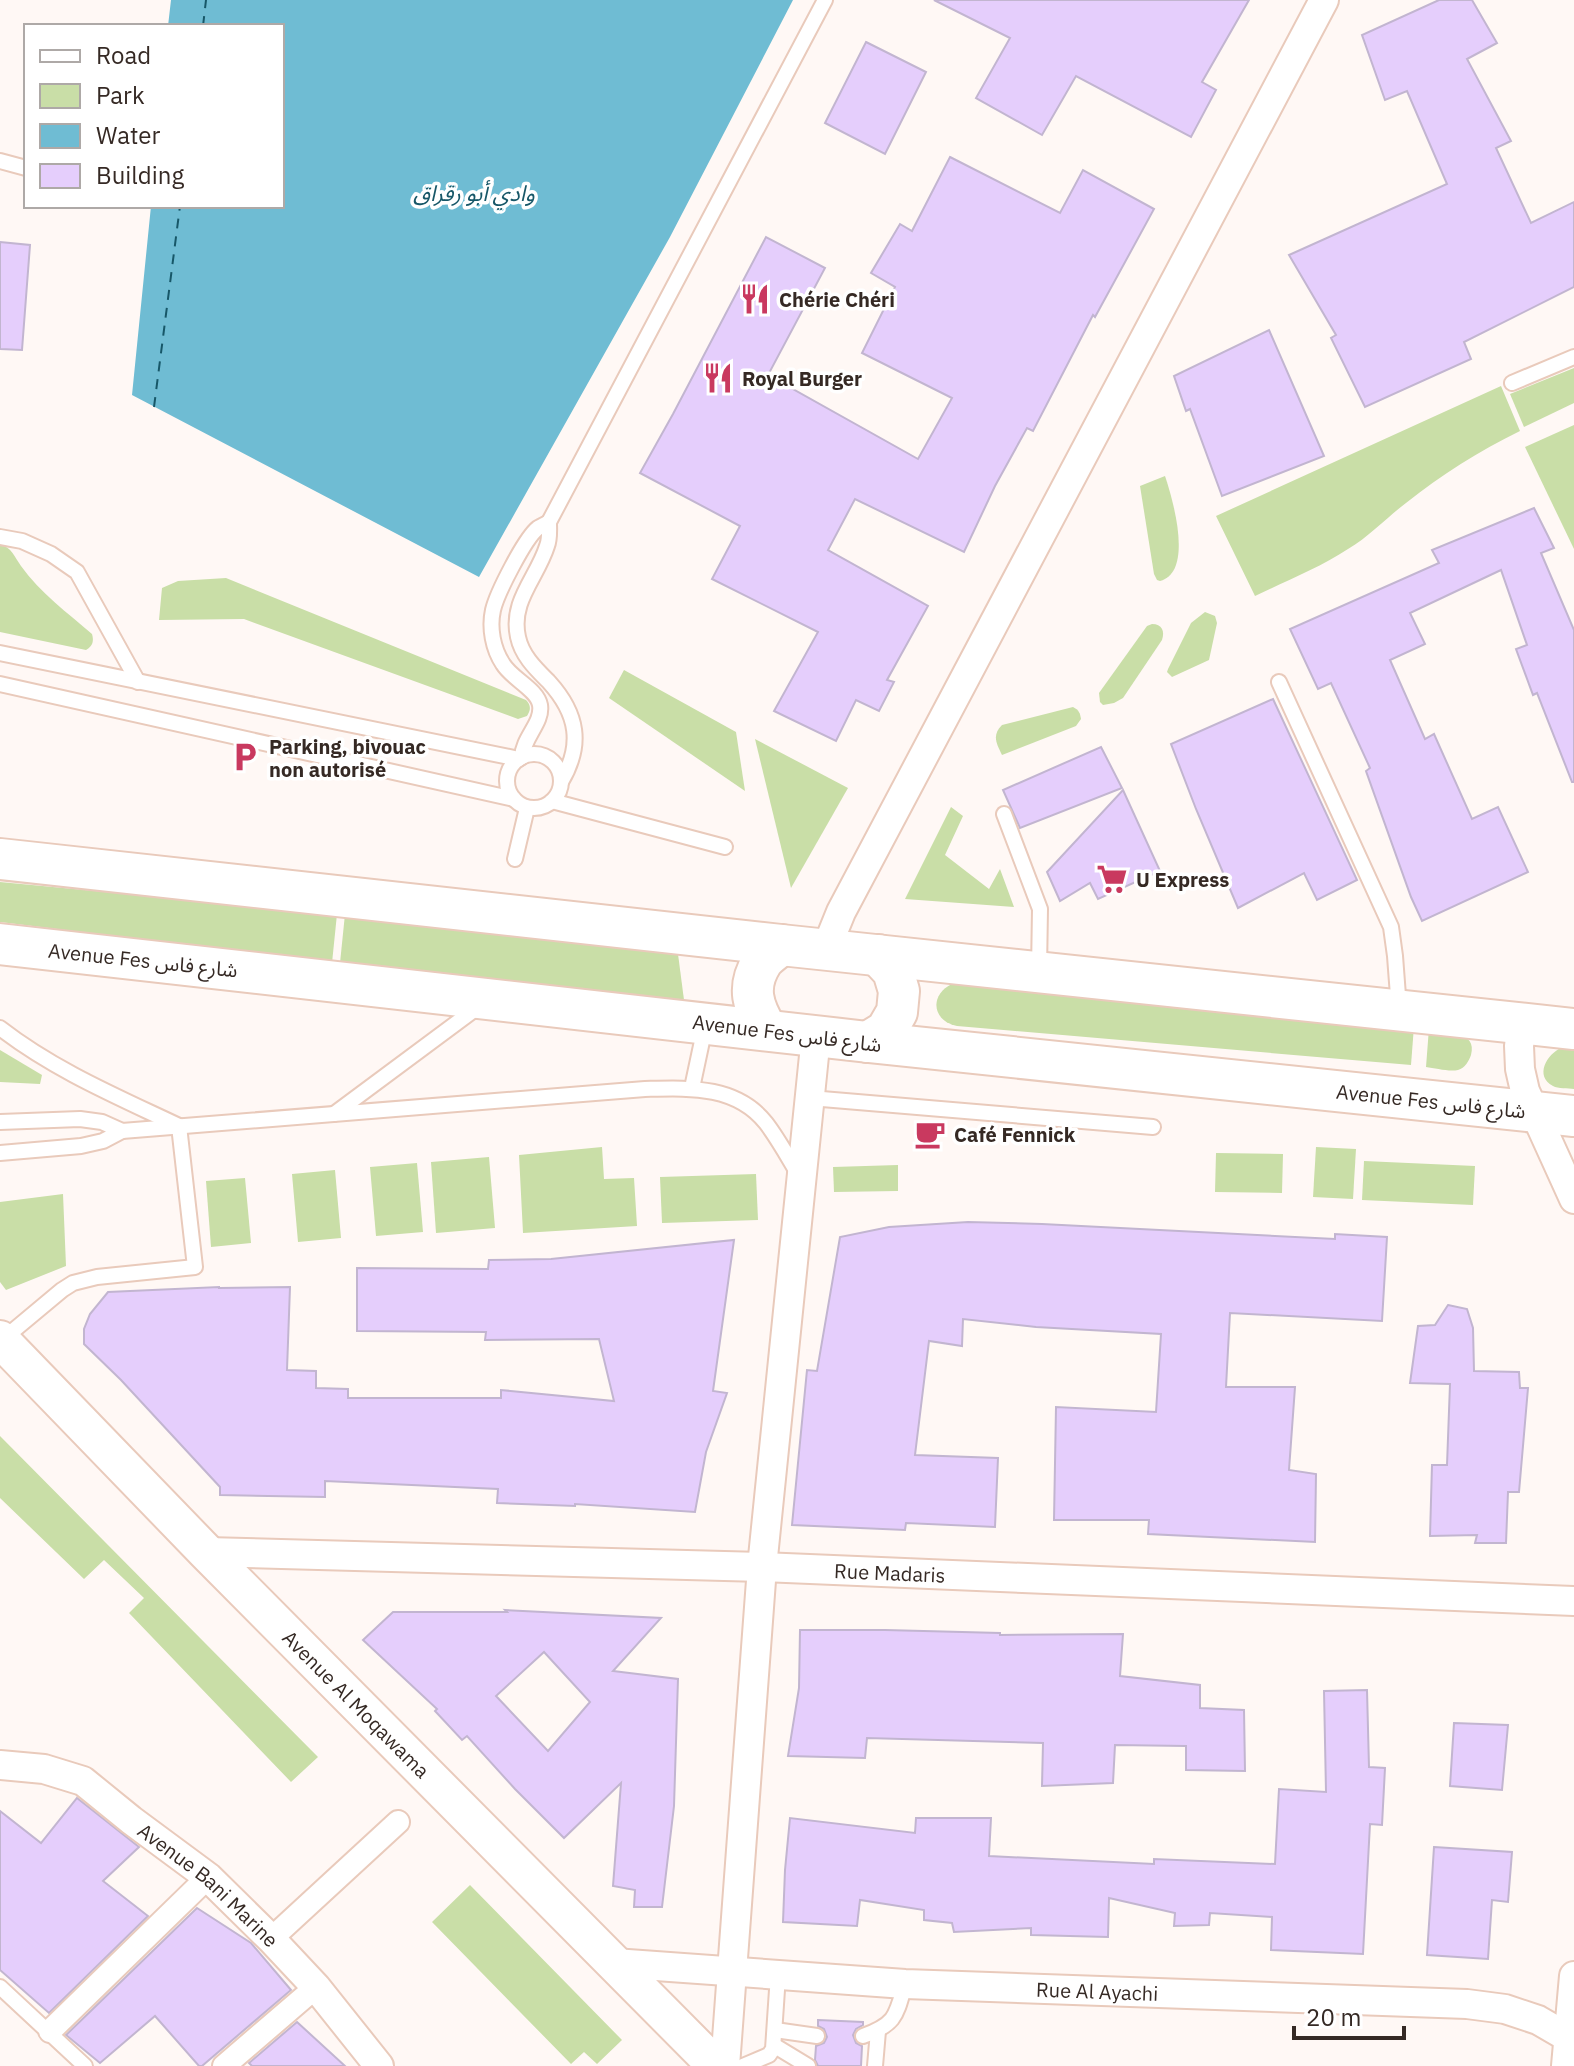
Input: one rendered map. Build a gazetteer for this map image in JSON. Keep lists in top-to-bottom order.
{
  "streets": {
    "main road": ["Avenue Fes شارع فاس"],
    "street": [
      "Rue Madaris",
      "Avenue Al Moqawama",
      "Avenue Bani Marine",
      "Rue Al Ayachi"
    ]
  },
  "crossings": [
    ["Rue Madaris", "Avenue Al Moqawama"],
    ["Avenue Al Moqawama", "Rue Al Ayachi"]
  ],
  "water": ["وادي أبو رقراق"],
  "places": {
    "restaurant": ["Chérie Chéri", "Royal Burger"],
    "parking": ["Parking, bivouac non autorisé"],
    "supermarket": ["U Express"],
    "cafe": ["Café Fennick"]
  },
  "legend": [
    "Road",
    "Park",
    "Water",
    "Building"
  ],
  "scale_bar": "20 m"
}
